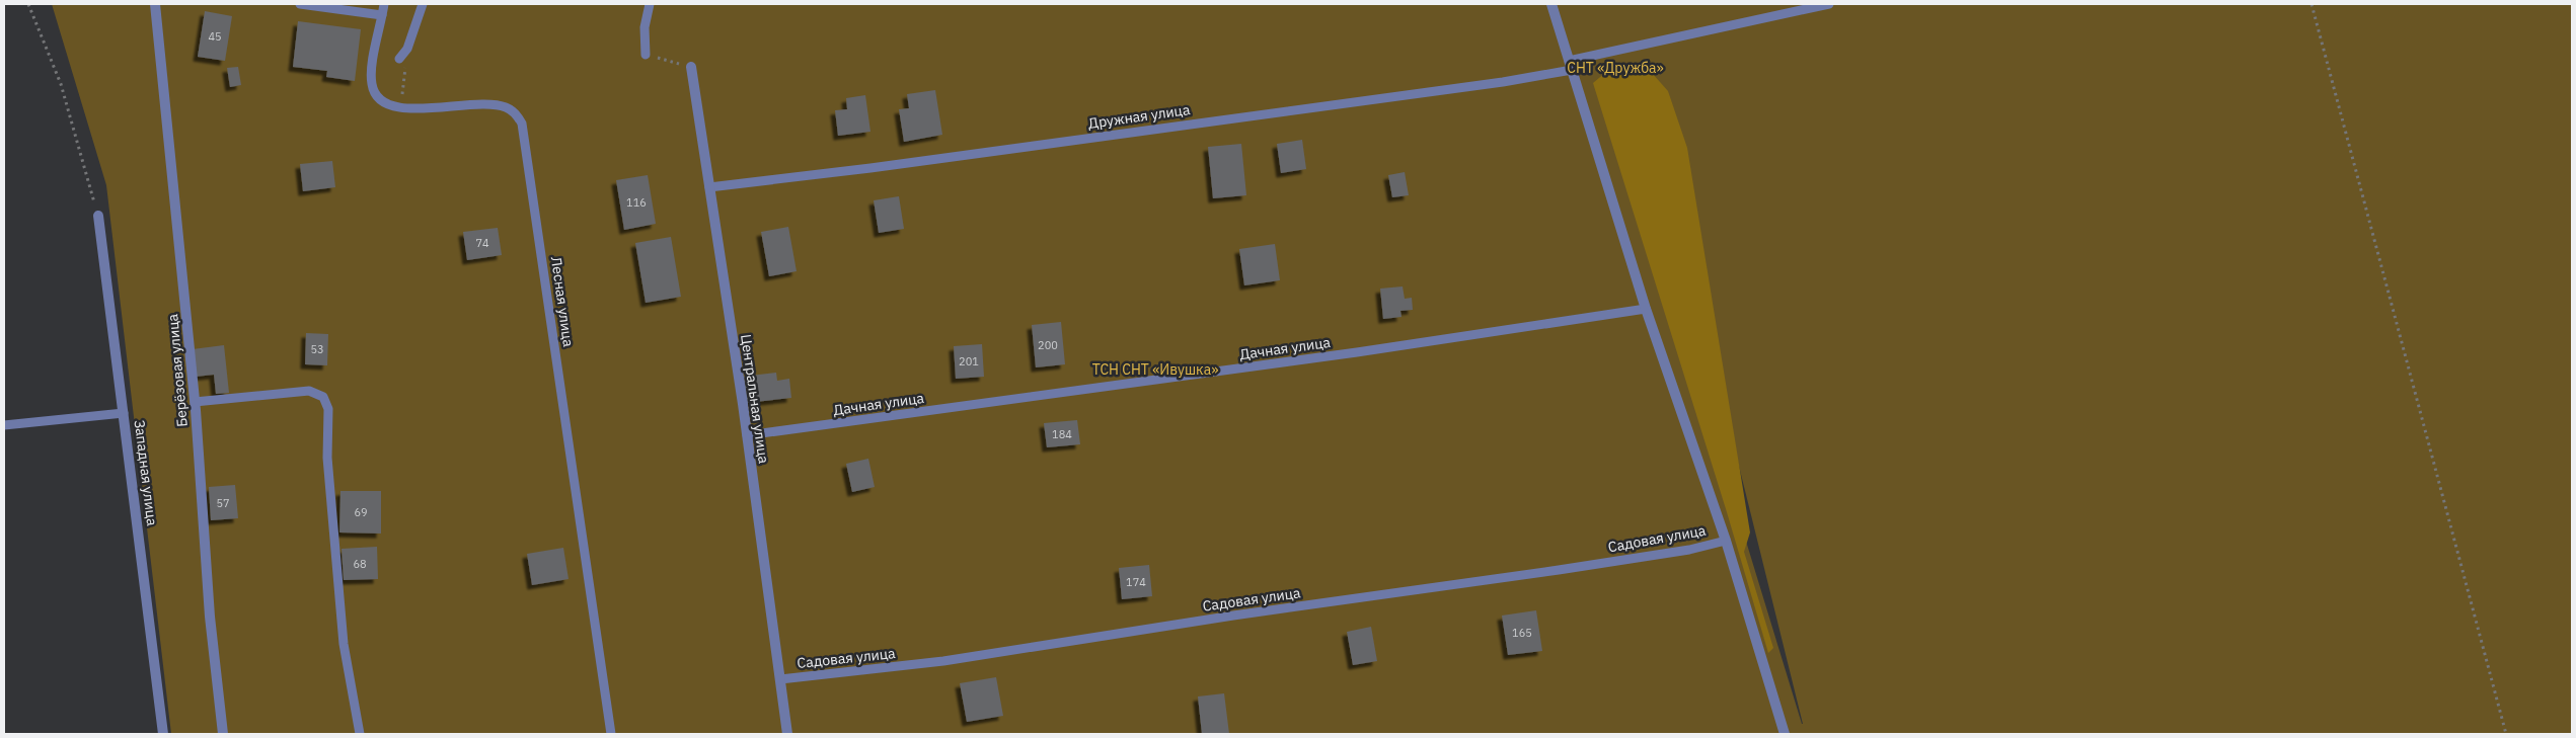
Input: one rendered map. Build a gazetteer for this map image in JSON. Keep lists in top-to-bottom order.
{
  "streets": {
    "street": ["Берёзовая улица", "Центральная улица", "Западная улица"],
    "lane": [
      "Дружная улица",
      "Лесная улица",
      "Дачная улица",
      "Садовая улица"
    ]
  },
  "crossings": [
    ["Дружная улица", "Центральная улица"],
    ["Дачная улица", "Центральная улица"],
    ["Центральная улица", "Садовая улица"]
  ],
  "parks": ["СНТ «Дружба»", "ТСН СНТ «Ивушка»"],
  "house_numbers": [
    "45",
    "116",
    "74",
    "200",
    "53",
    "201",
    "184",
    "57",
    "69",
    "68",
    "174",
    "165"
  ]
}
